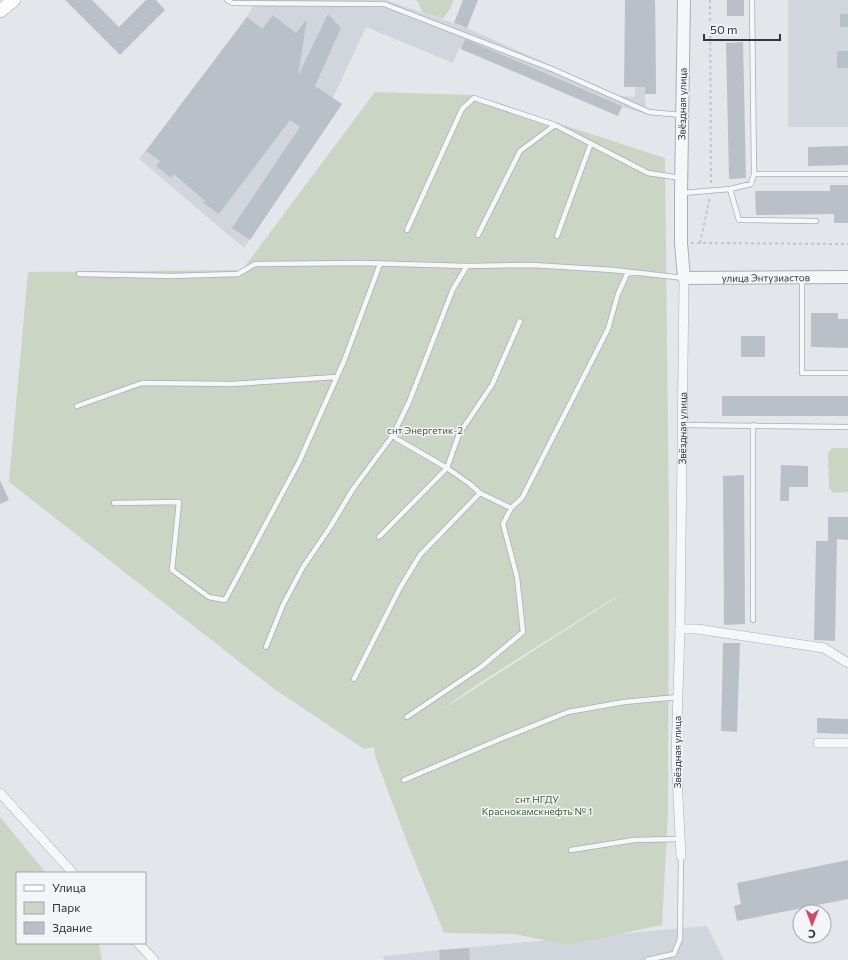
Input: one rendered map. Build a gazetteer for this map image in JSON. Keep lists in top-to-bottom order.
{
  "streets": {
    "street": ["Звёздная улица", "улица Энтузиастов"]
  },
  "crossings": [
    ["Звёздная улица", "улица Энтузиастов"]
  ],
  "parks": ["снт Энергетик-2", "снт НГДУ Краснокамскнефть № 1"],
  "legend": ["Улица", "Парк", "Здание"],
  "scale_bar": "50 m",
  "north": "bottom"
}
